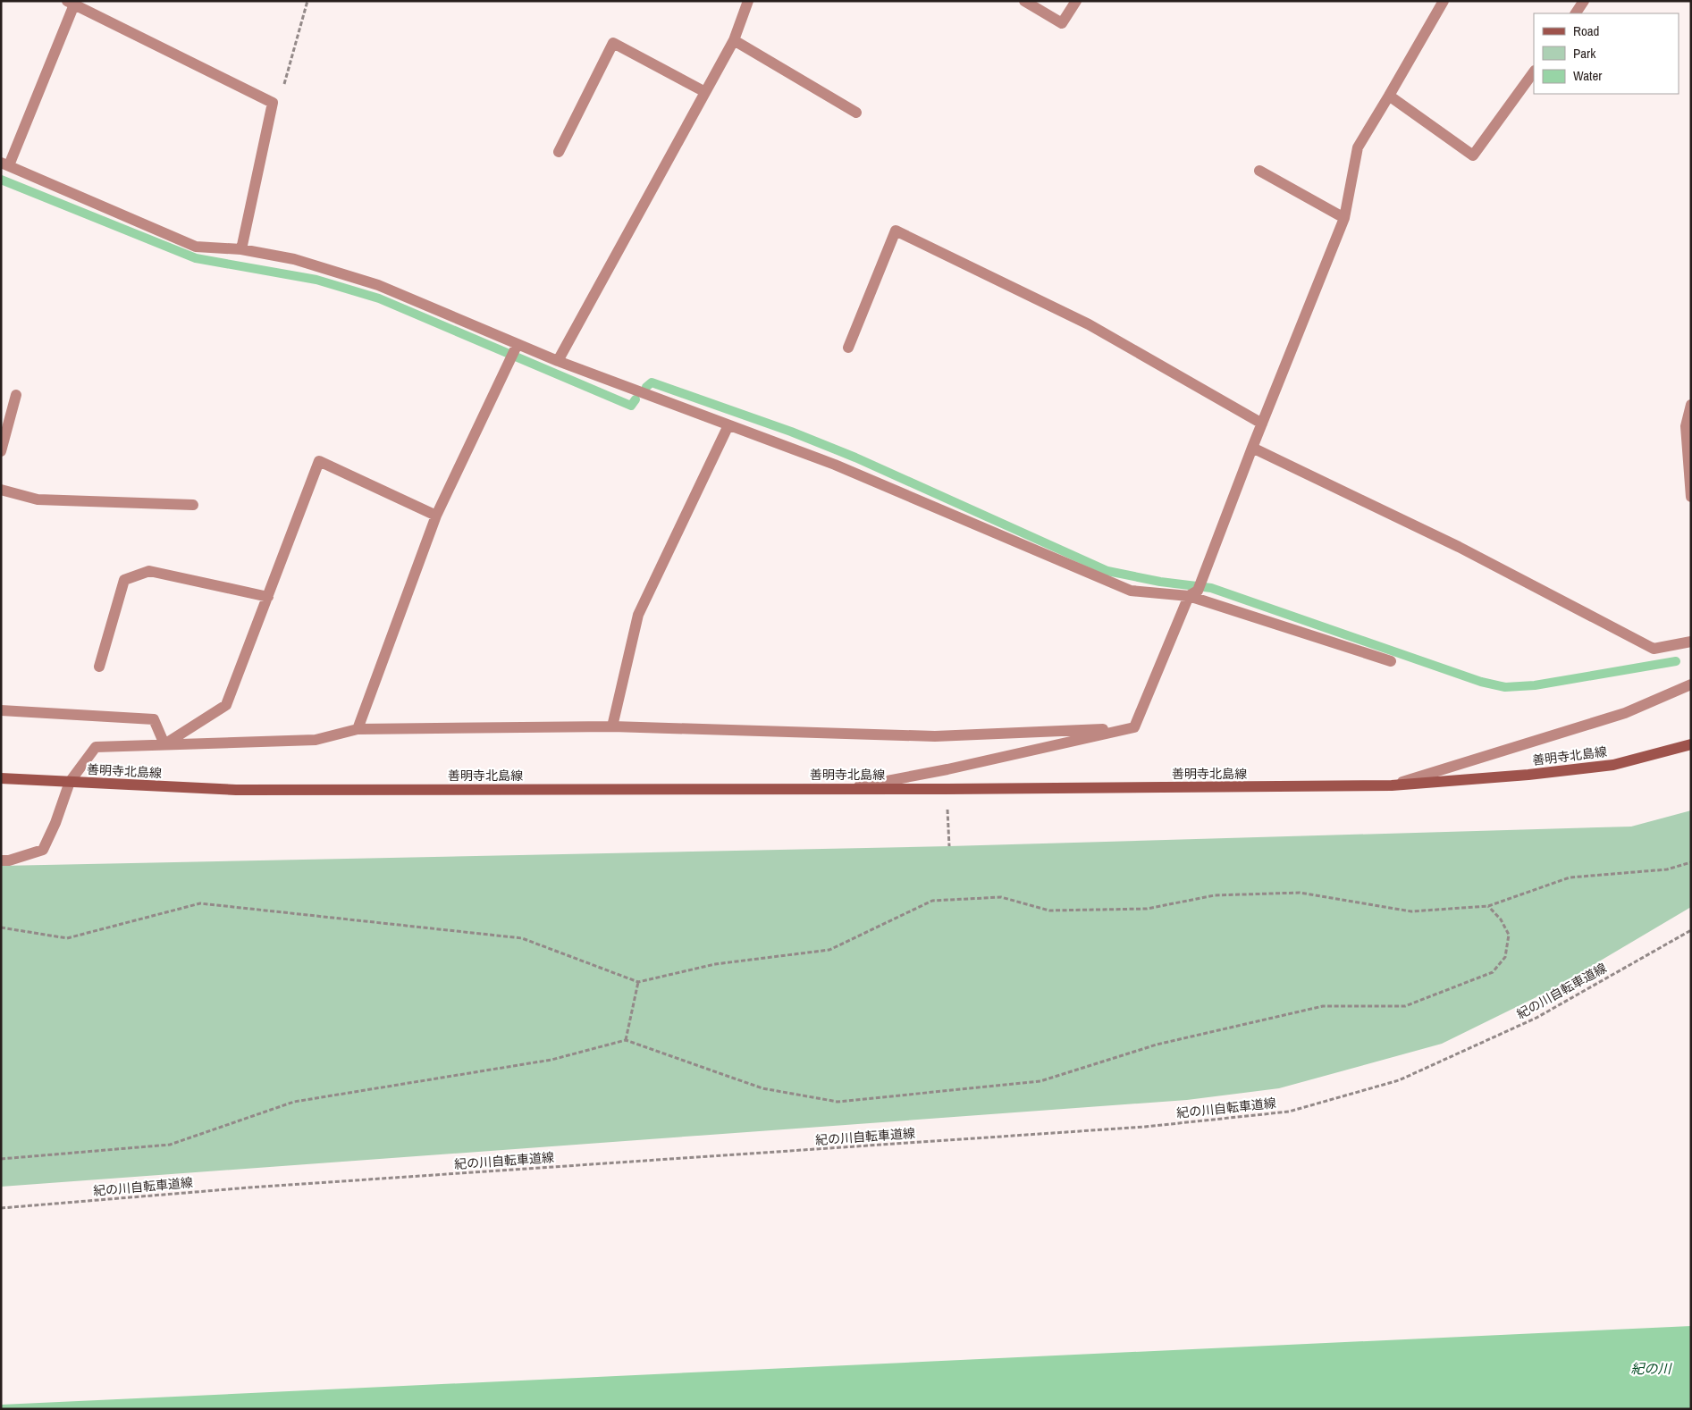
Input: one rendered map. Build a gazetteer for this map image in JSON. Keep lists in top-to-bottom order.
{
  "streets": {
    "main road": ["善明寺北島線"],
    "path": ["紀の川自転車道線"]
  },
  "water": ["紀の川"],
  "legend": ["Road", "Park", "Water"]
}
